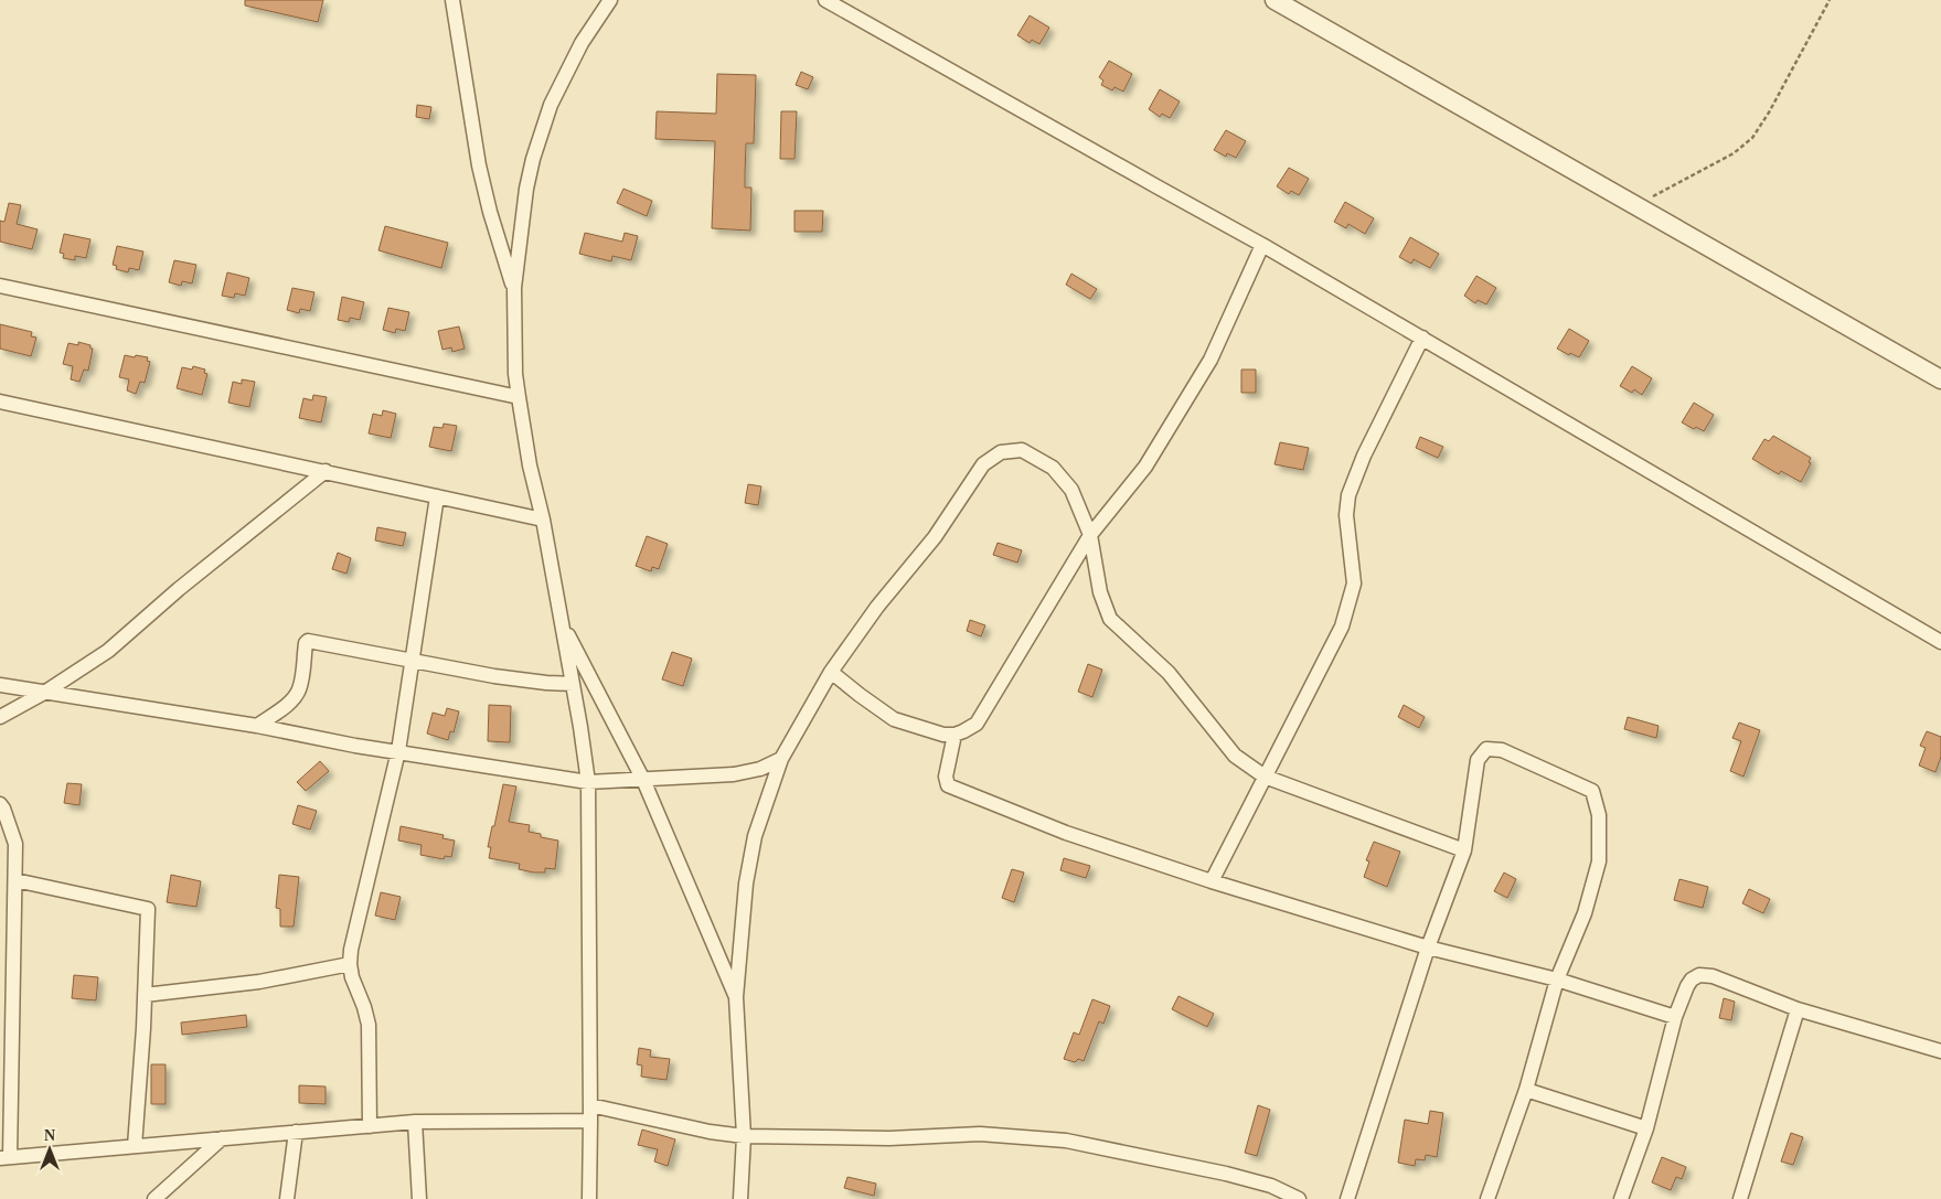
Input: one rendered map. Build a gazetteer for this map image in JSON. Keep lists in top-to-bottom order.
{
  "north": "top"
}
